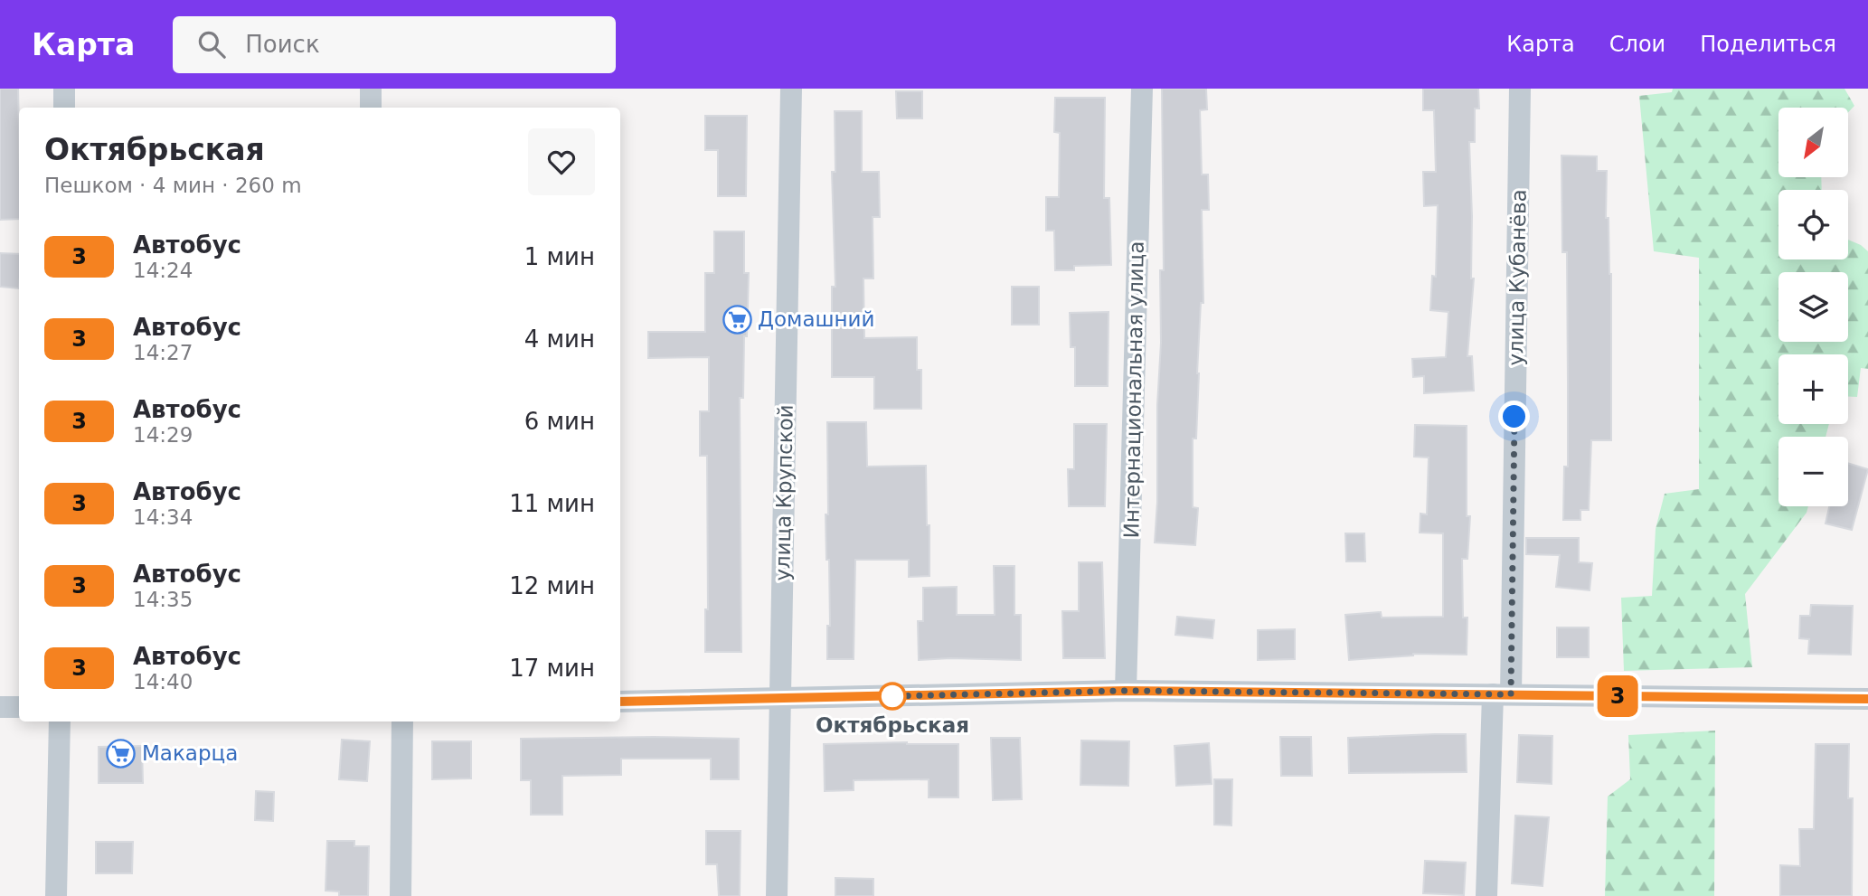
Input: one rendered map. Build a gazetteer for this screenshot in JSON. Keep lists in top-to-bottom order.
{
  "streets": {
    "street": ["улица Кубанёва", "Интернациональная улица", "улица Крупской"]
  },
  "places": {
    "supermarket": ["Домашний", "Макарца"],
    "other": ["Октябрьская"]
  },
  "lines": ["bus line 3"],
  "north": "bottom left",
  "page": {
    "header": "Карта",
    "search": "Поиск",
    "nav": ["Карта", "Слои", "Поделиться"],
    "on_map": "3",
    "map_buttons": ["+", "−"],
    "heading": ["Октябрьская", "Пешком · 4 мин · 260 m"],
    "list": [
      {
        "mark": "3",
        "name": "Автобус",
        "note": "14:24",
        "value": "1 мин"
      },
      {
        "mark": "3",
        "name": "Автобус",
        "note": "14:27",
        "value": "4 мин"
      },
      {
        "mark": "3",
        "name": "Автобус",
        "note": "14:29",
        "value": "6 мин"
      },
      {
        "mark": "3",
        "name": "Автобус",
        "note": "14:34",
        "value": "11 мин"
      },
      {
        "mark": "3",
        "name": "Автобус",
        "note": "14:35",
        "value": "12 мин"
      },
      {
        "mark": "3",
        "name": "Автобус",
        "note": "14:40",
        "value": "17 мин"
      }
    ]
  }
}
